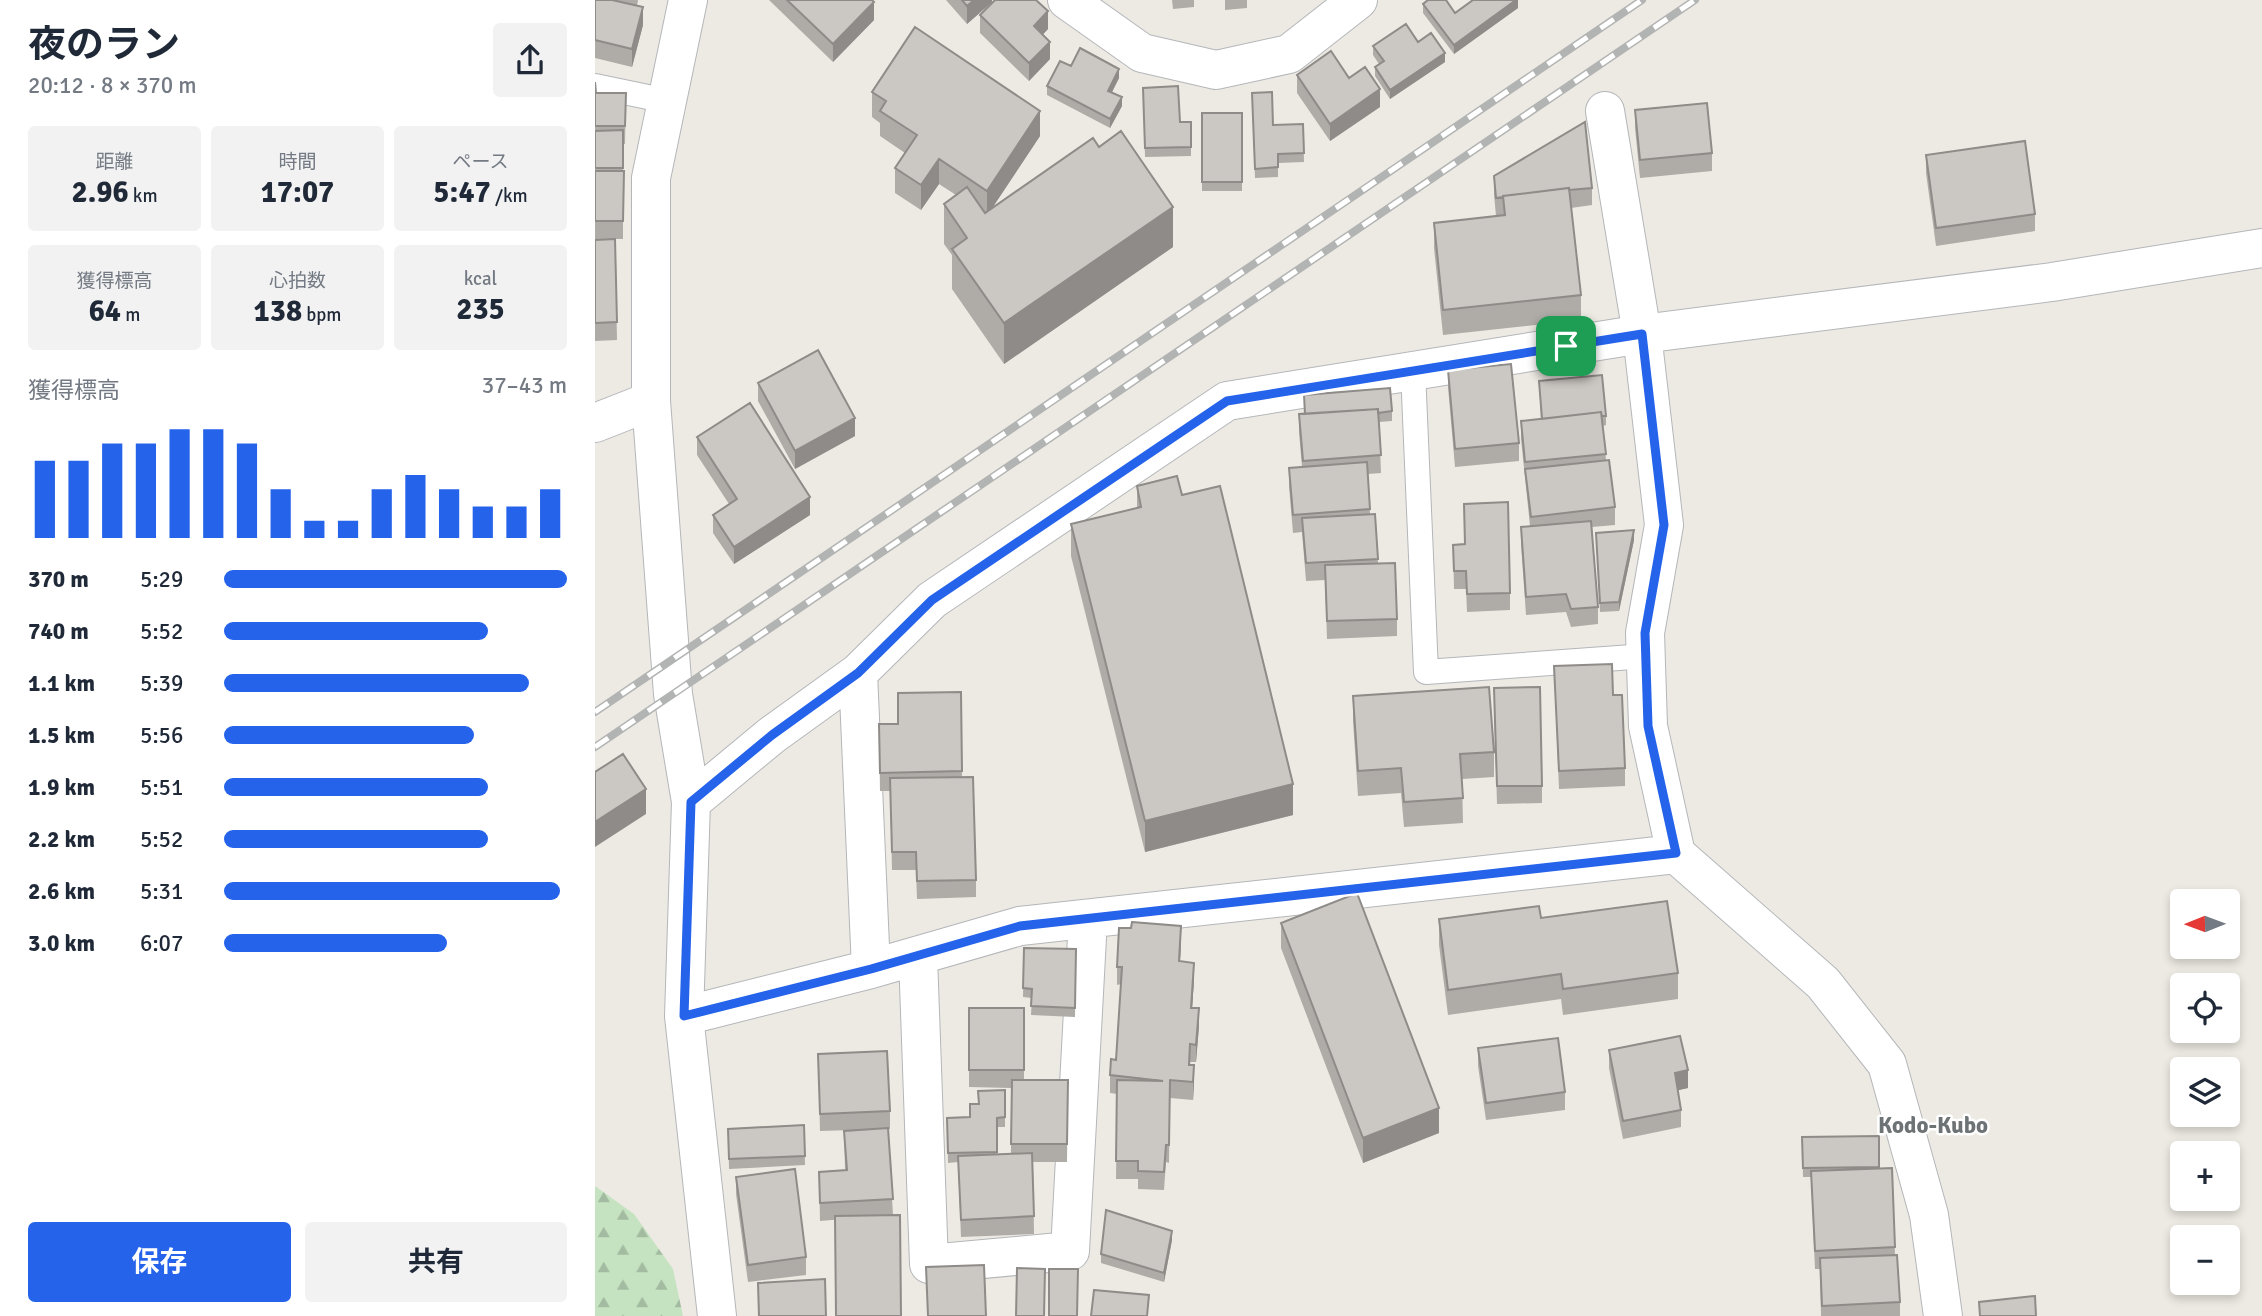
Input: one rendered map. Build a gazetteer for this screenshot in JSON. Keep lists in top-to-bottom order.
{
  "districts": ["Kodo-Kubo"],
  "north": "left",
  "page": {
    "heading": ["夜のラン", "20:12 · 8 × 370 m"],
    "stats": [
      ["距離", "2.96 km"],
      ["時間", "17:07"],
      ["ペース", "5:47 /km"],
      ["獲得標高", "64 m"],
      ["心拍数", "138 bpm"],
      ["kcal", "235"]
    ],
    "chart": ["獲得標高", "37–43 m"],
    "list": [
      {
        "name": "370 m",
        "note": "5:29"
      },
      {
        "name": "740 m",
        "note": "5:52"
      },
      {
        "name": "1.1 km",
        "note": "5:39"
      },
      {
        "name": "1.5 km",
        "note": "5:56"
      },
      {
        "name": "1.9 km",
        "note": "5:51"
      },
      {
        "name": "2.2 km",
        "note": "5:52"
      },
      {
        "name": "2.6 km",
        "note": "5:31"
      },
      {
        "name": "3.0 km",
        "note": "6:07"
      }
    ],
    "map_buttons": ["+", "−"],
    "buttons": ["保存", "共有"]
  }
}
